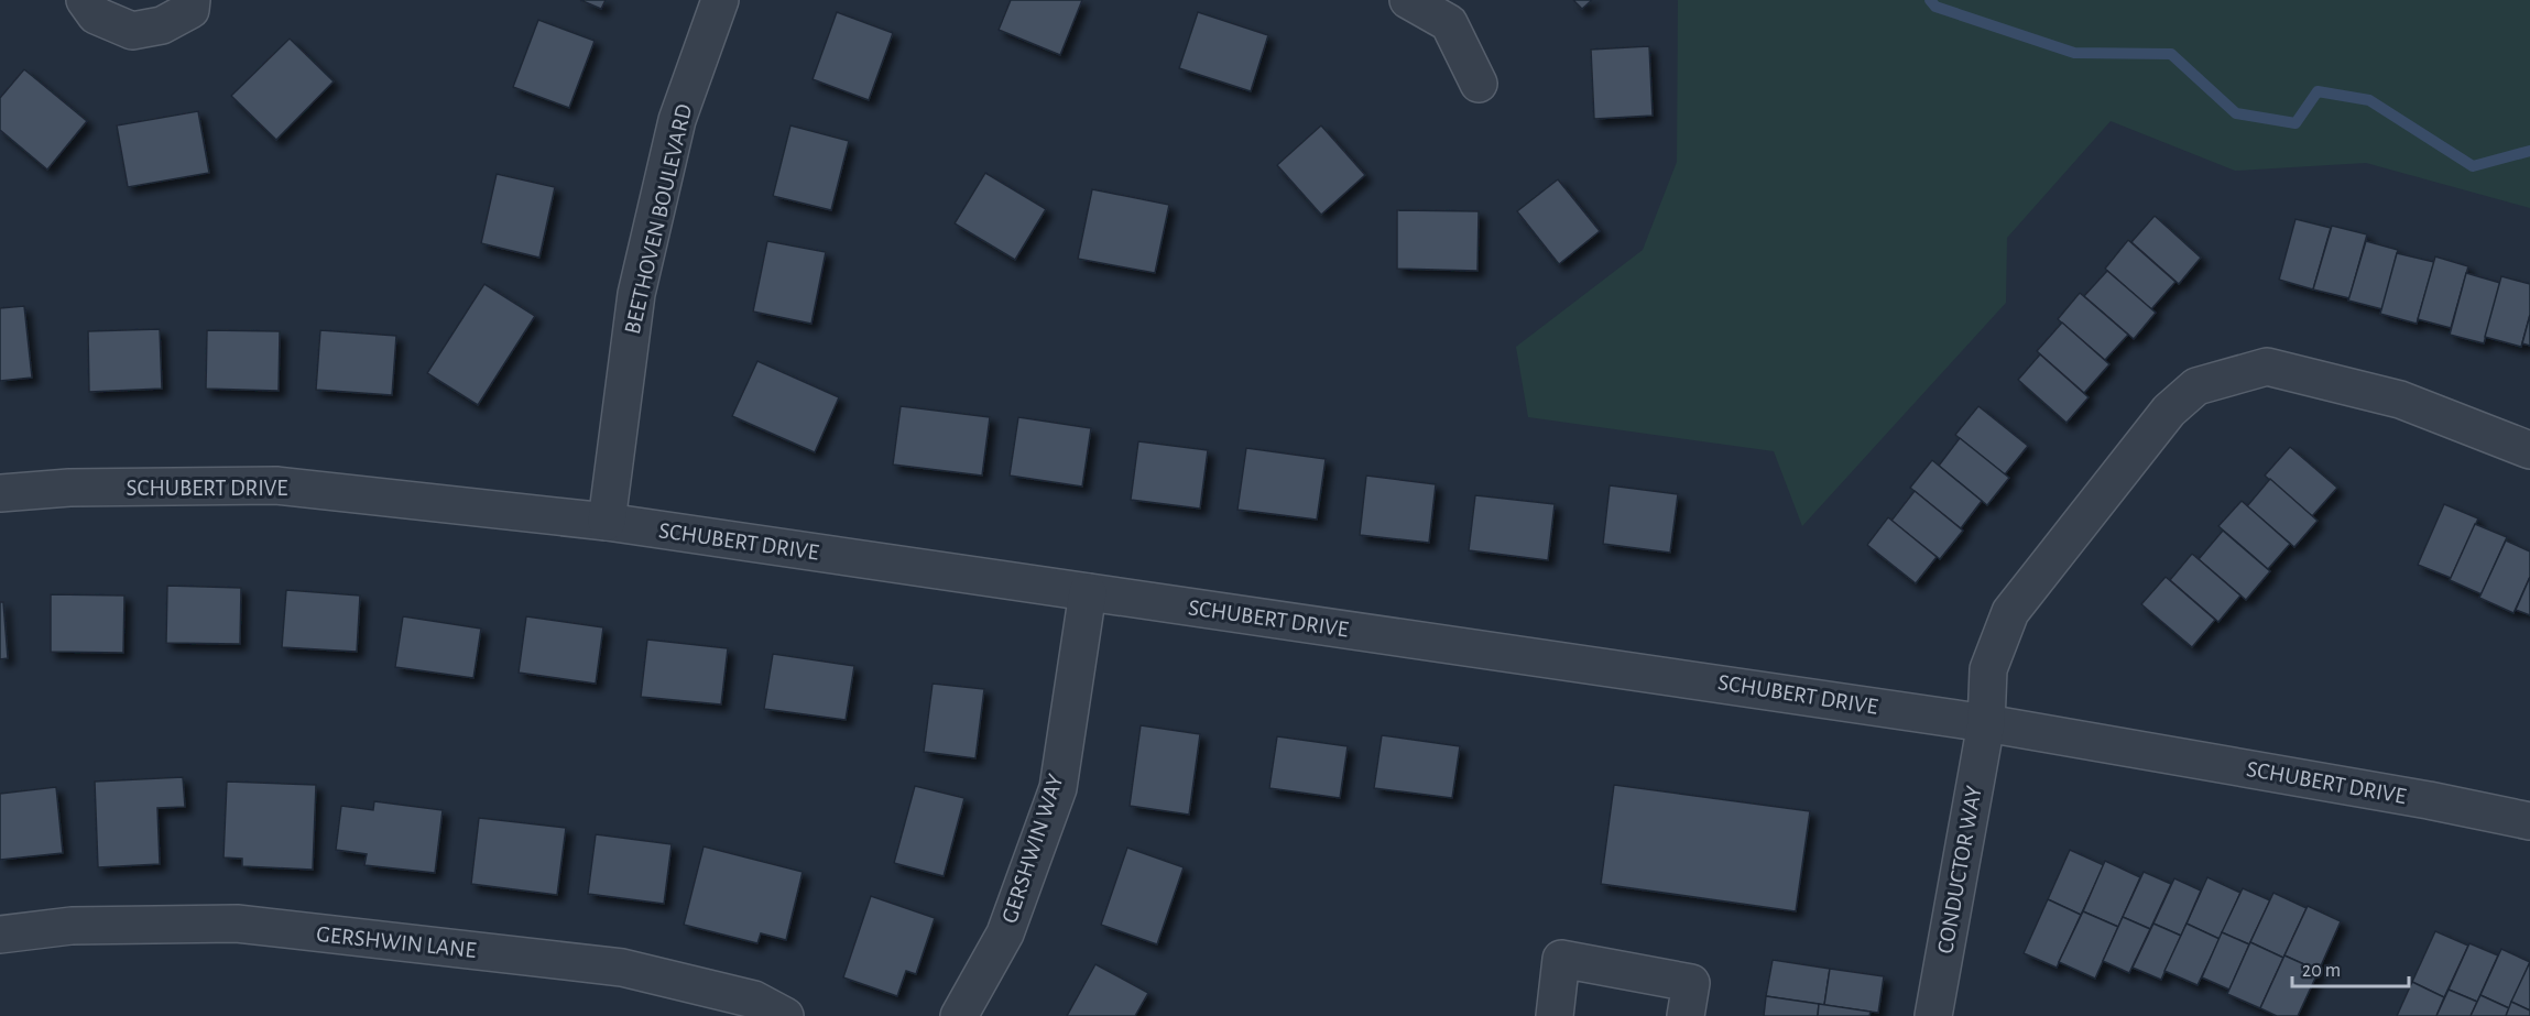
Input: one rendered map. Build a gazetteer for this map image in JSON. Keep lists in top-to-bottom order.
{
  "streets": {
    "street": [
      "BEETHOVEN BOULEVARD",
      "SCHUBERT DRIVE",
      "GERSHWIN WAY",
      "CONDUCTOR WAY",
      "GERSHWIN LANE"
    ]
  },
  "crossings": [
    ["BEETHOVEN BOULEVARD", "SCHUBERT DRIVE"],
    ["SCHUBERT DRIVE", "GERSHWIN WAY"],
    ["SCHUBERT DRIVE", "CONDUCTOR WAY"]
  ],
  "scale_bar": "20 m"
}
